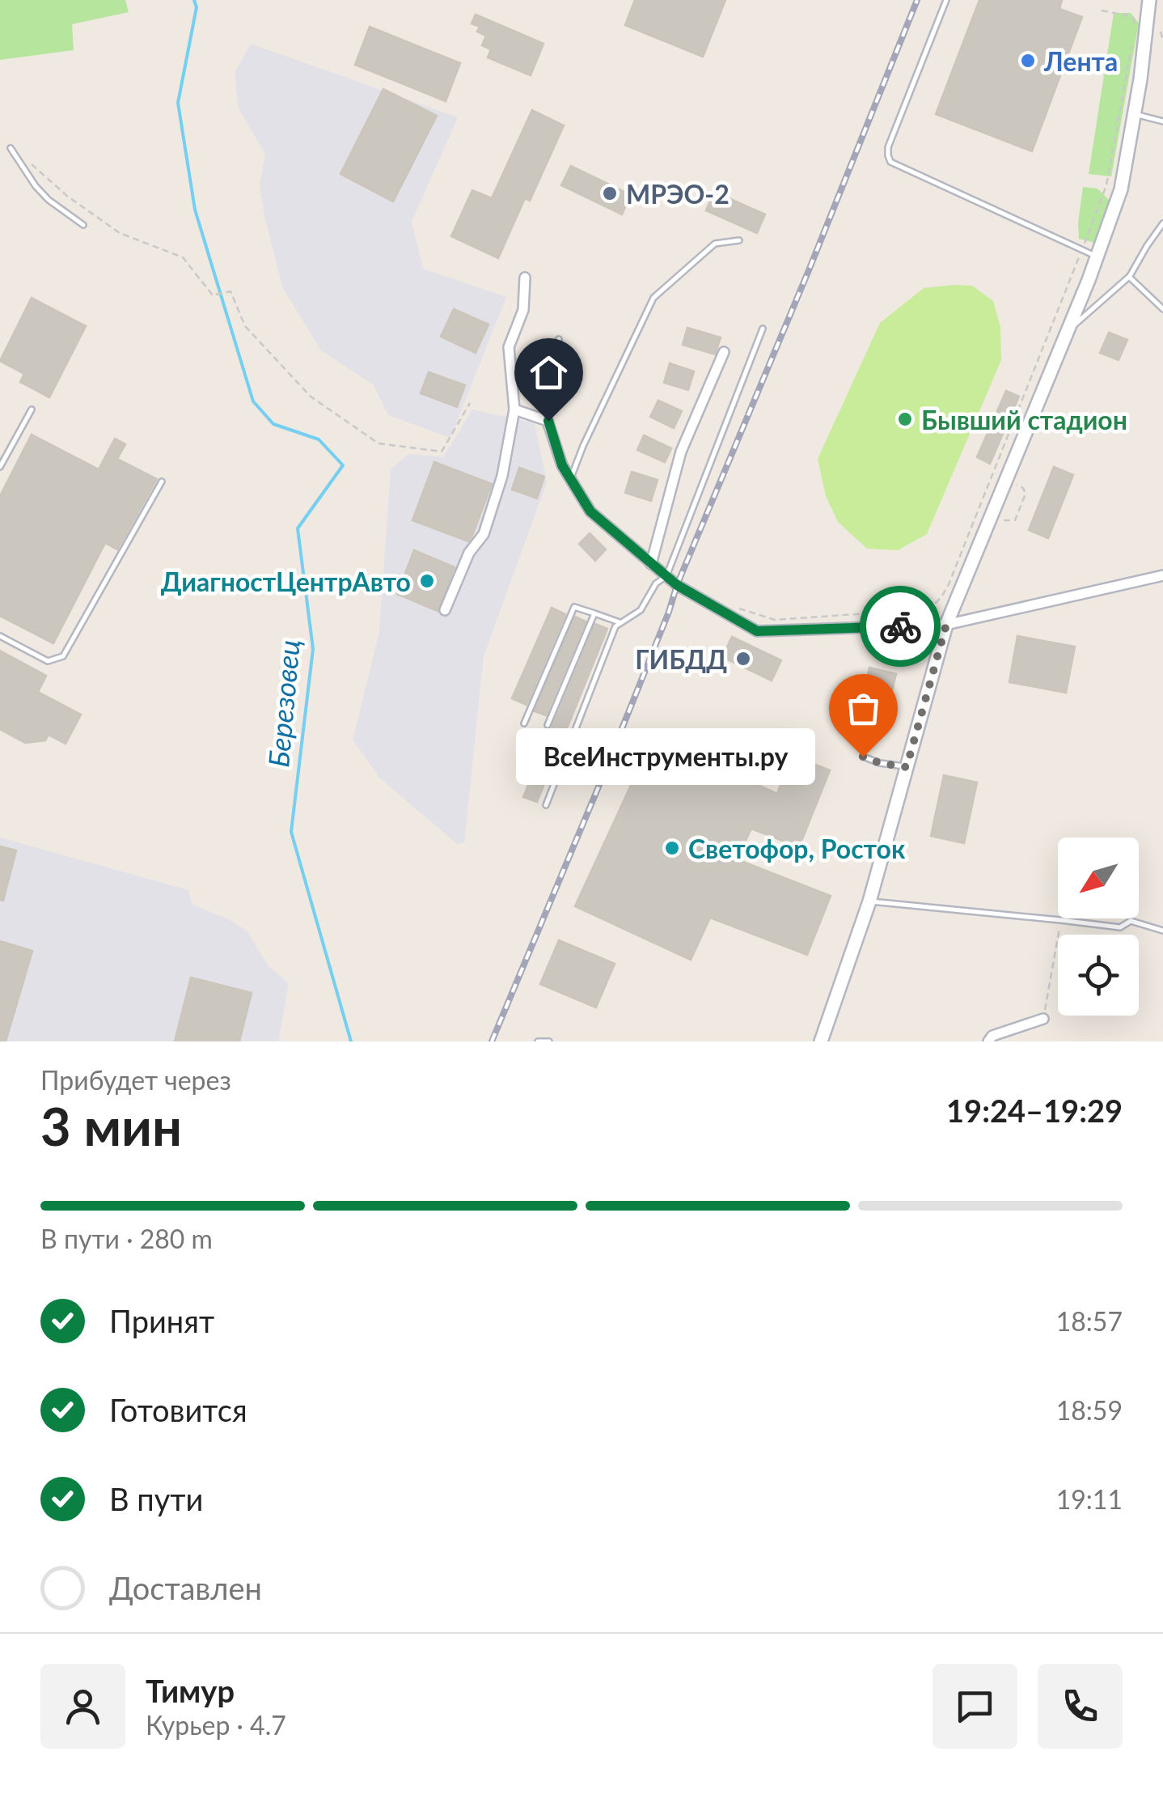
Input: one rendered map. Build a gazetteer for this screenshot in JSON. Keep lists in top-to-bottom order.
{
  "water": ["Березовец"],
  "places": [
    "Лента",
    "МРЭО-2",
    "Бывший стадион",
    "ДиагностЦентрАвто",
    "ГИБДД",
    "ВсеИнструменты.ру",
    "Светофор, Росток"
  ],
  "north": "bottom left",
  "page": {
    "bubble": "ВсеИнструменты.ру",
    "heading": ["3 мин", "Прибудет через", "19:24–19:29"],
    "panel": ["Тимур", "Курьер · 4.7"],
    "bar": "В пути · 280 m",
    "list": [
      ["Принят", "18:57"],
      ["Готовится", "18:59"],
      ["В пути", "19:11"],
      "Доставлен"
    ]
  }
}
